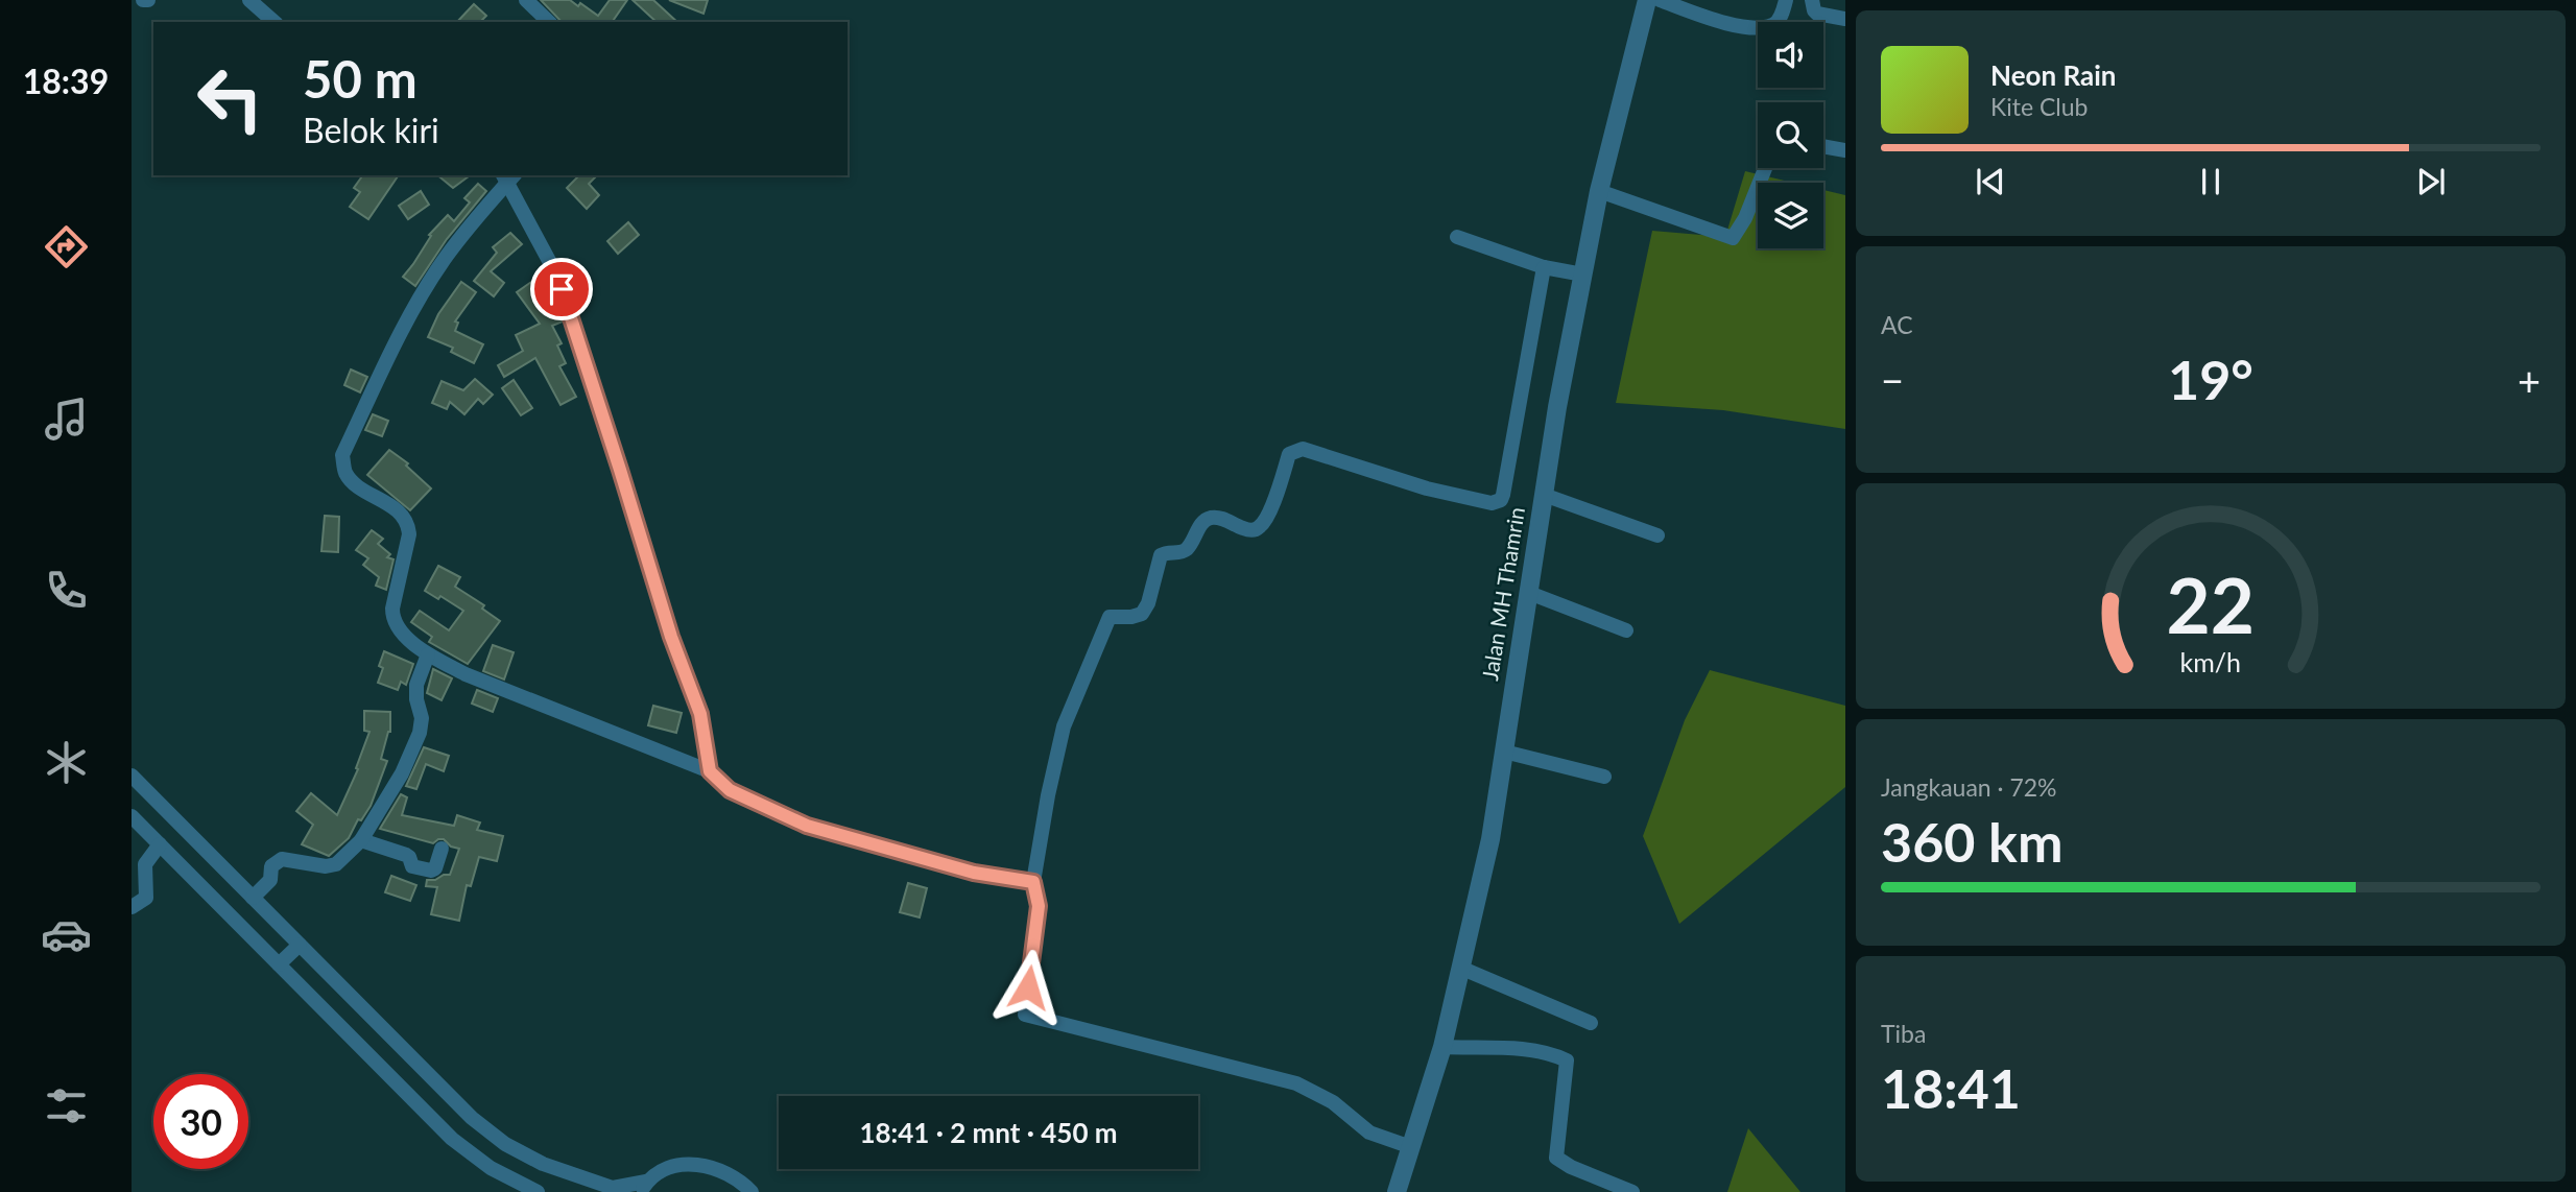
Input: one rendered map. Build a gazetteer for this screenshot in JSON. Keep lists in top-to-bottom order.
{
  "streets": {
    "street": ["Jalan MH Thamrin"]
  },
  "page": {
    "tabs": "18:39",
    "turn": ["50 m", "Belok kiri"],
    "song": ["Neon Rain", "Kite Club"],
    "tile": [
      "AC",
      ["Jangkauan · 72%", "360 km"],
      ["Tiba", "18:41"]
    ],
    "heat": ["−", "19°", "+"],
    "limit": "30",
    "trip": "18:41 · 2 mnt · 450 m",
    "gauge": ["22", "km/h"]
  }
}
